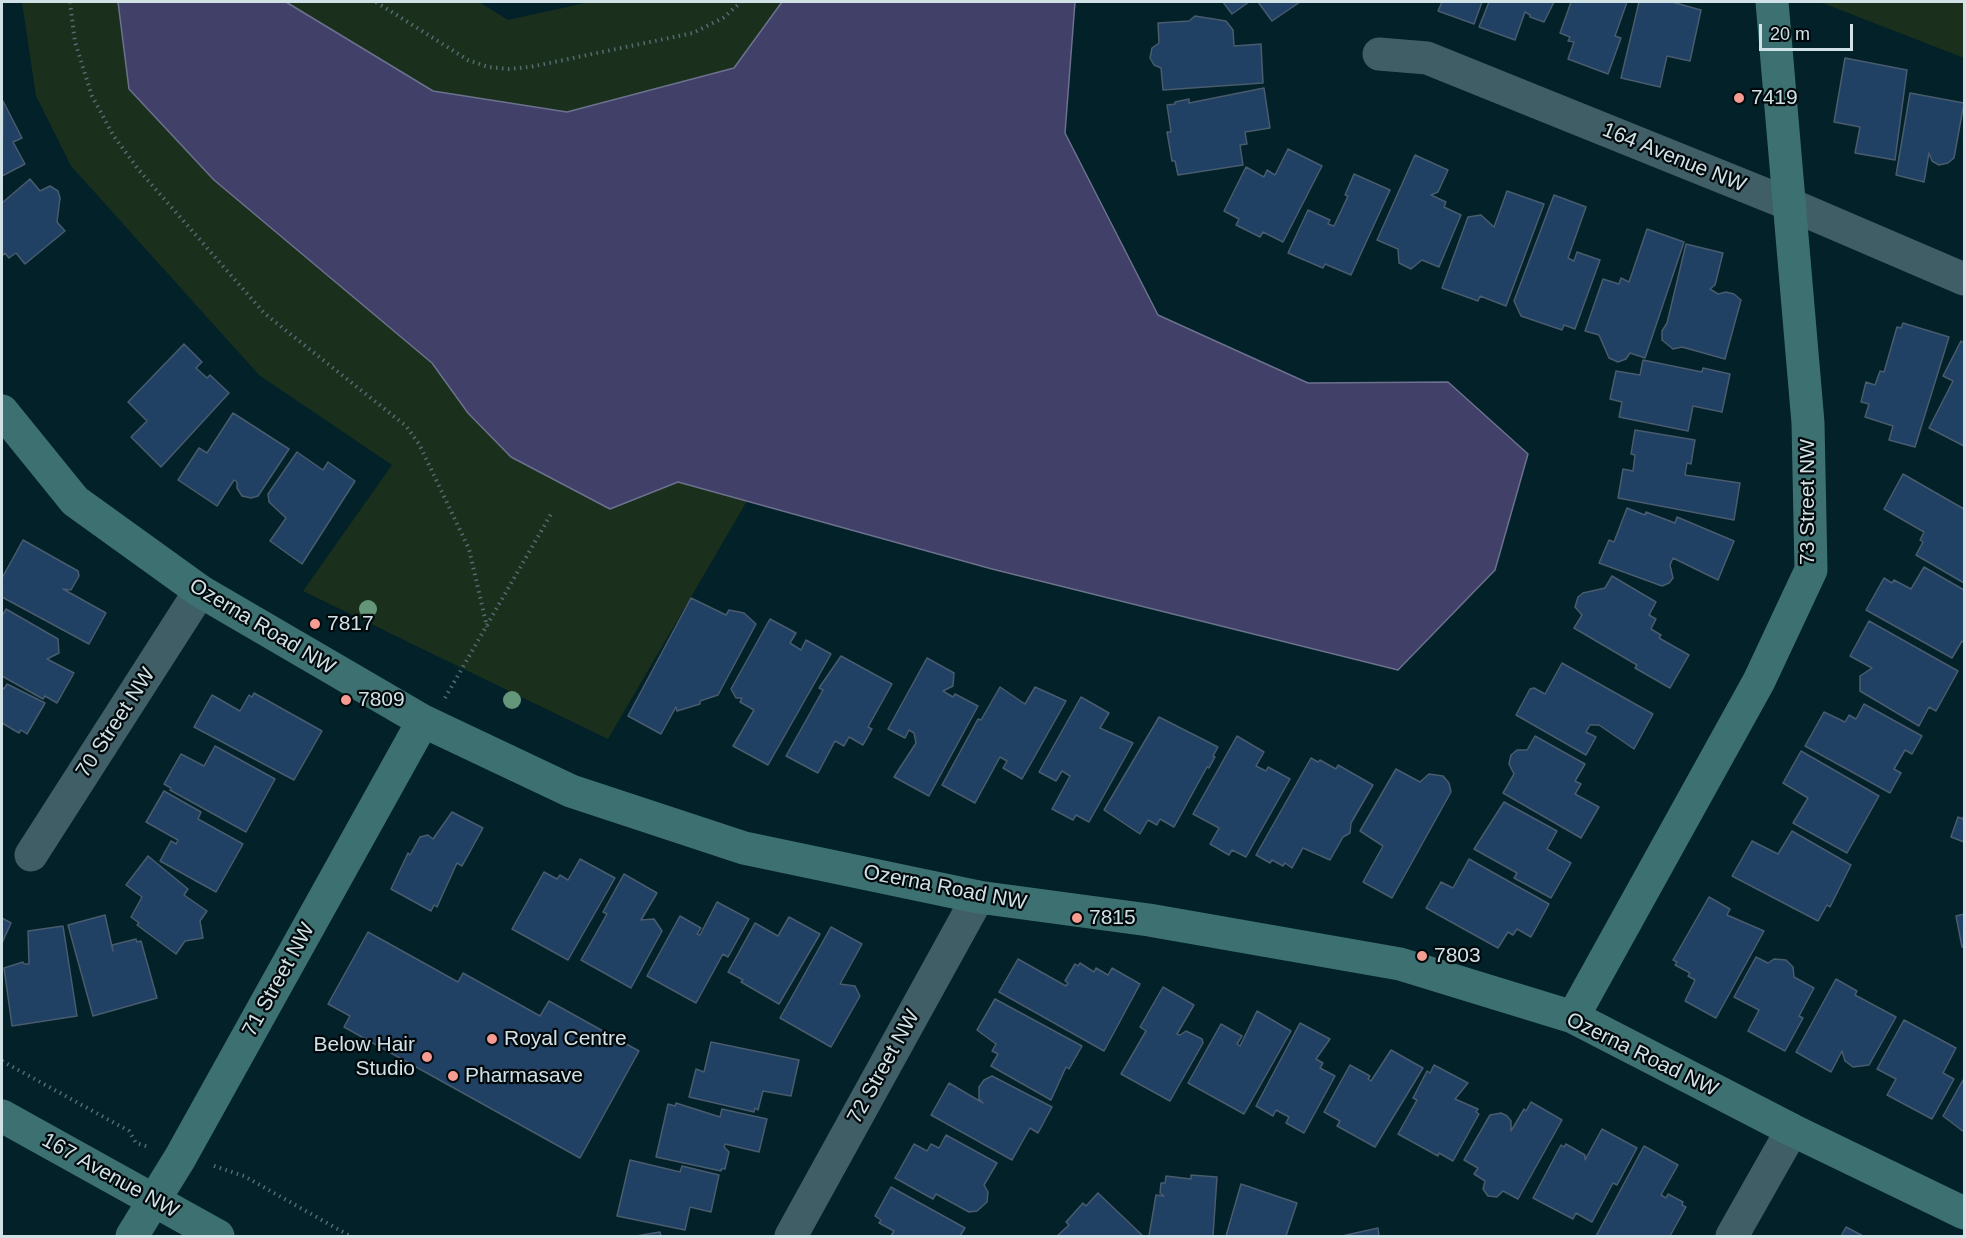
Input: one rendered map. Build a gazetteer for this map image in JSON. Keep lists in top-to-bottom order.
{
  "streets": {
    "street": [
      "164 Avenue NW",
      "73 Street NW",
      "Ozerna Road NW",
      "70 Street NW",
      "71 Street NW",
      "72 Street NW",
      "167 Avenue NW"
    ]
  },
  "crossings": [
    ["164 Avenue NW", "73 Street NW"],
    ["73 Street NW", "Ozerna Road NW"],
    ["Ozerna Road NW", "70 Street NW"],
    ["Ozerna Road NW", "71 Street NW"],
    ["Ozerna Road NW", "72 Street NW"],
    ["71 Street NW", "167 Avenue NW"]
  ],
  "places": [
    "7419",
    "7817",
    "7809",
    "7815",
    "7803",
    "Royal Centre",
    "Below Hair Studio",
    "Pharmasave"
  ],
  "scale_bar": "20 m"
}
